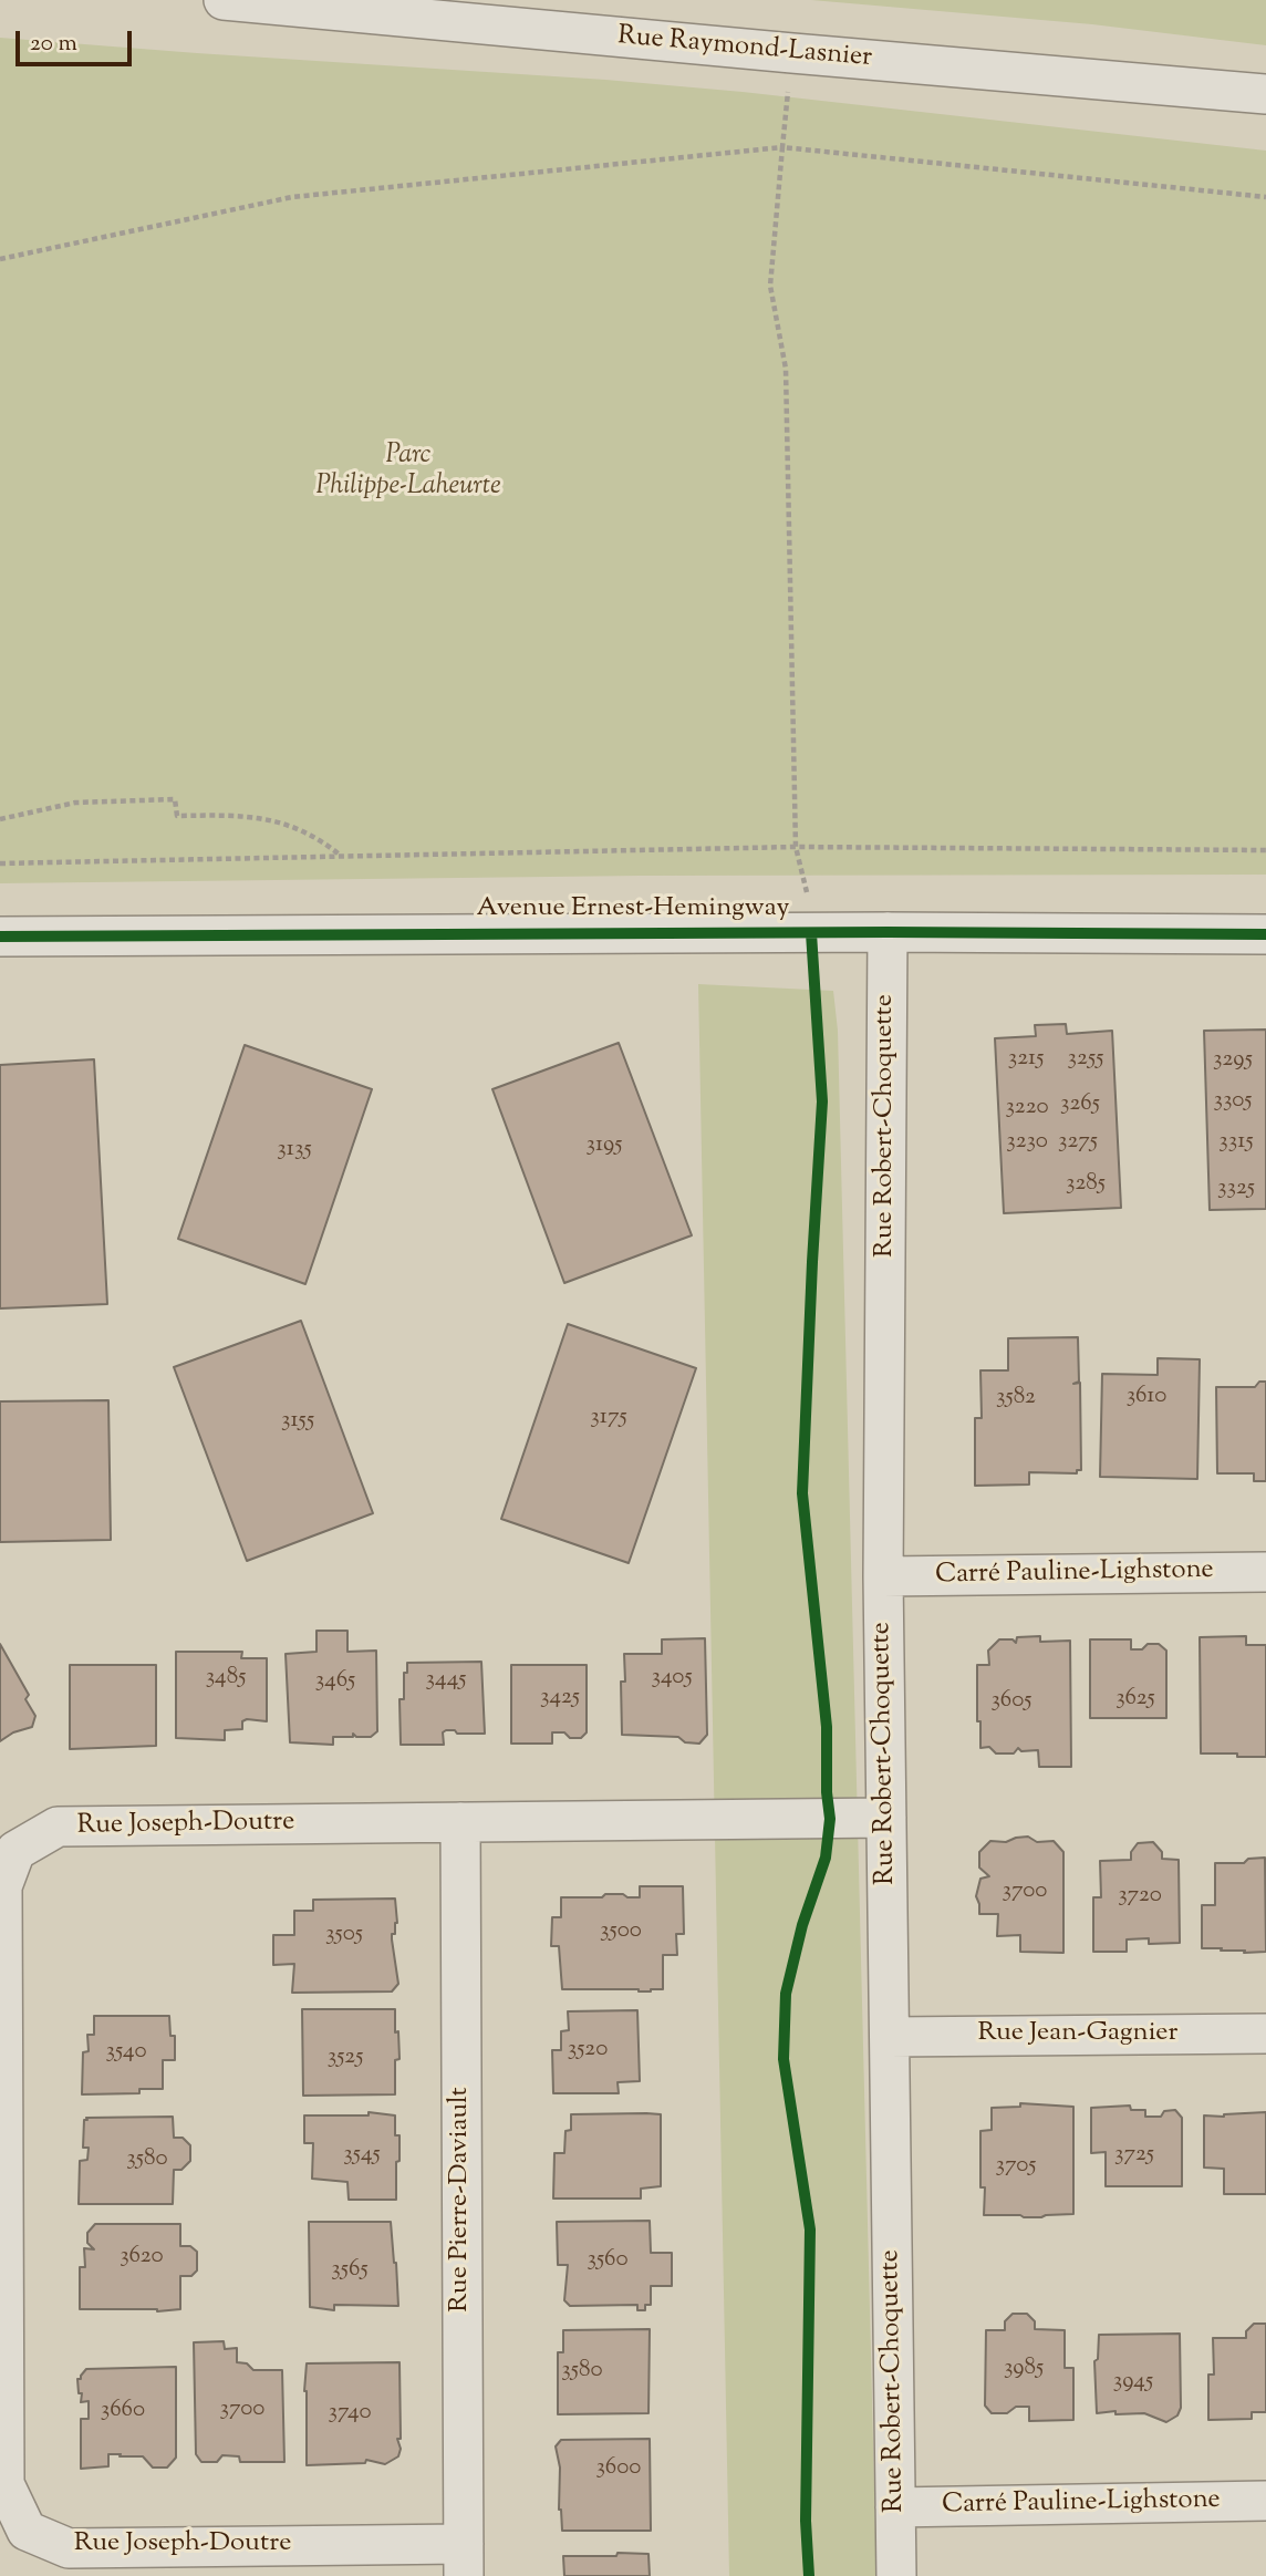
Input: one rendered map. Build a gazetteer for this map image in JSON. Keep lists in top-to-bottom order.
{
  "streets": {
    "street": [
      "Rue Raymond-Lasnier",
      "Avenue Ernest-Hemingway",
      "Rue Robert-Choquette",
      "Carré Pauline-Lighstone",
      "Rue Joseph-Doutre",
      "Rue Jean-Gagnier",
      "Rue Pierre-Daviault"
    ]
  },
  "crossings": [
    ["Avenue Ernest-Hemingway", "Rue Robert-Choquette"],
    ["Rue Robert-Choquette", "Carré Pauline-Lighstone"],
    ["Rue Robert-Choquette", "Rue Joseph-Doutre"],
    ["Rue Robert-Choquette", "Rue Jean-Gagnier"],
    ["Rue Joseph-Doutre", "Rue Pierre-Daviault"]
  ],
  "parks": ["Parc Philippe-Laheurte"],
  "house_numbers": [
    "3215",
    "3255",
    "3295",
    "3305",
    "3265",
    "3220",
    "3230",
    "3275",
    "3315",
    "3195",
    "3135",
    "3285",
    "3325",
    "3610",
    "3582",
    "3175",
    "3155",
    "3485",
    "3405",
    "3445",
    "3465",
    "3425",
    "3625",
    "3605",
    "3700",
    "3720",
    "3500",
    "3505",
    "3520",
    "3540",
    "3525",
    "3545",
    "3725",
    "3580",
    "3705",
    "3620",
    "3560",
    "3565",
    "3985",
    "3580",
    "3945",
    "3700",
    "3660",
    "3740",
    "3600"
  ],
  "scale_bar": "20 m"
}
